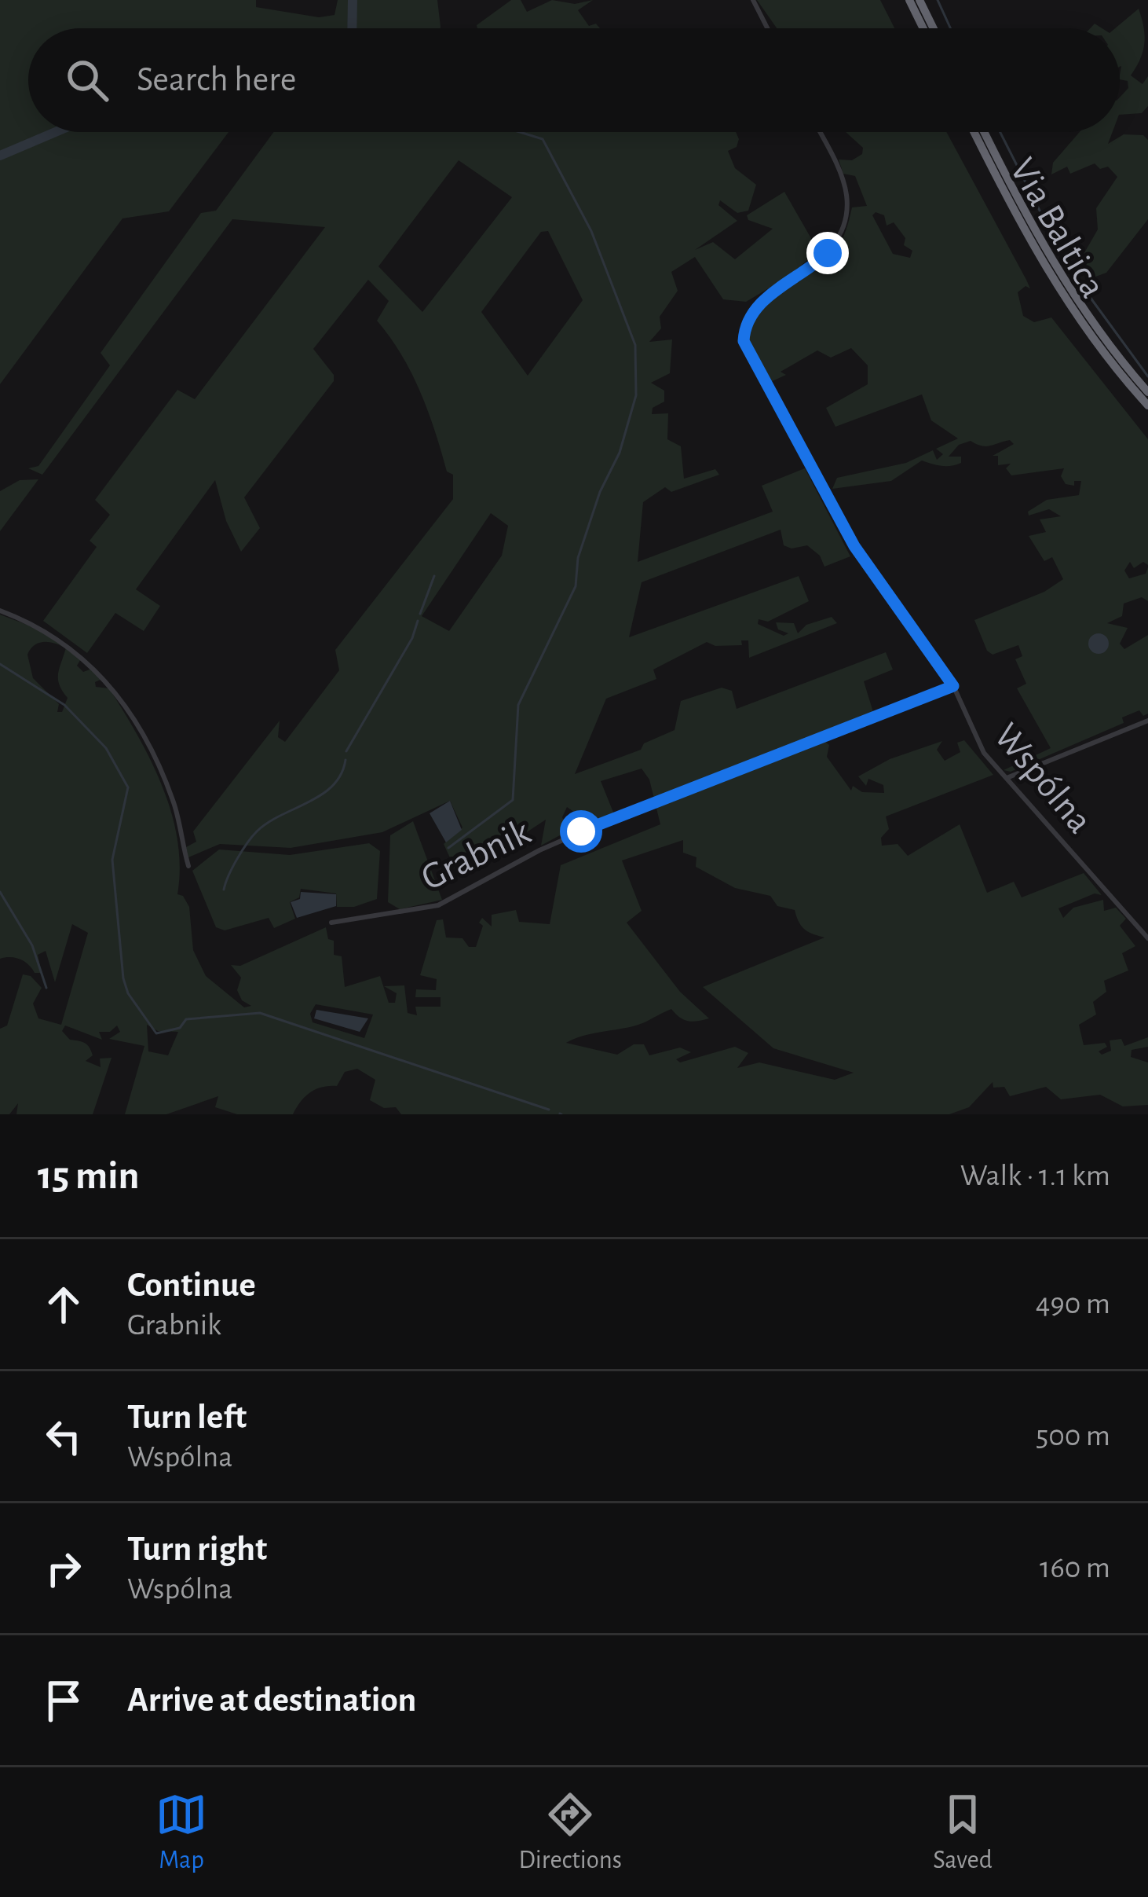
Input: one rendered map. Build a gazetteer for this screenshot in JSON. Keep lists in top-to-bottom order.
{
  "streets": {
    "highway": ["Via Baltica"],
    "street": ["Wspólna", "Grabnik"]
  },
  "crossings": [
    ["Wspólna", "Grabnik"]
  ],
  "page": {
    "search": "Search here",
    "heading": ["15 min", "Walk · 1.1 km"],
    "list": [
      ["Continue", "Grabnik", "490 m"],
      ["Turn left", "Wspólna", "500 m"],
      ["Turn right", "Wspólna", "160 m"],
      "Arrive at destination"
    ],
    "nav": ["Map", "Directions", "Saved"]
  }
}
